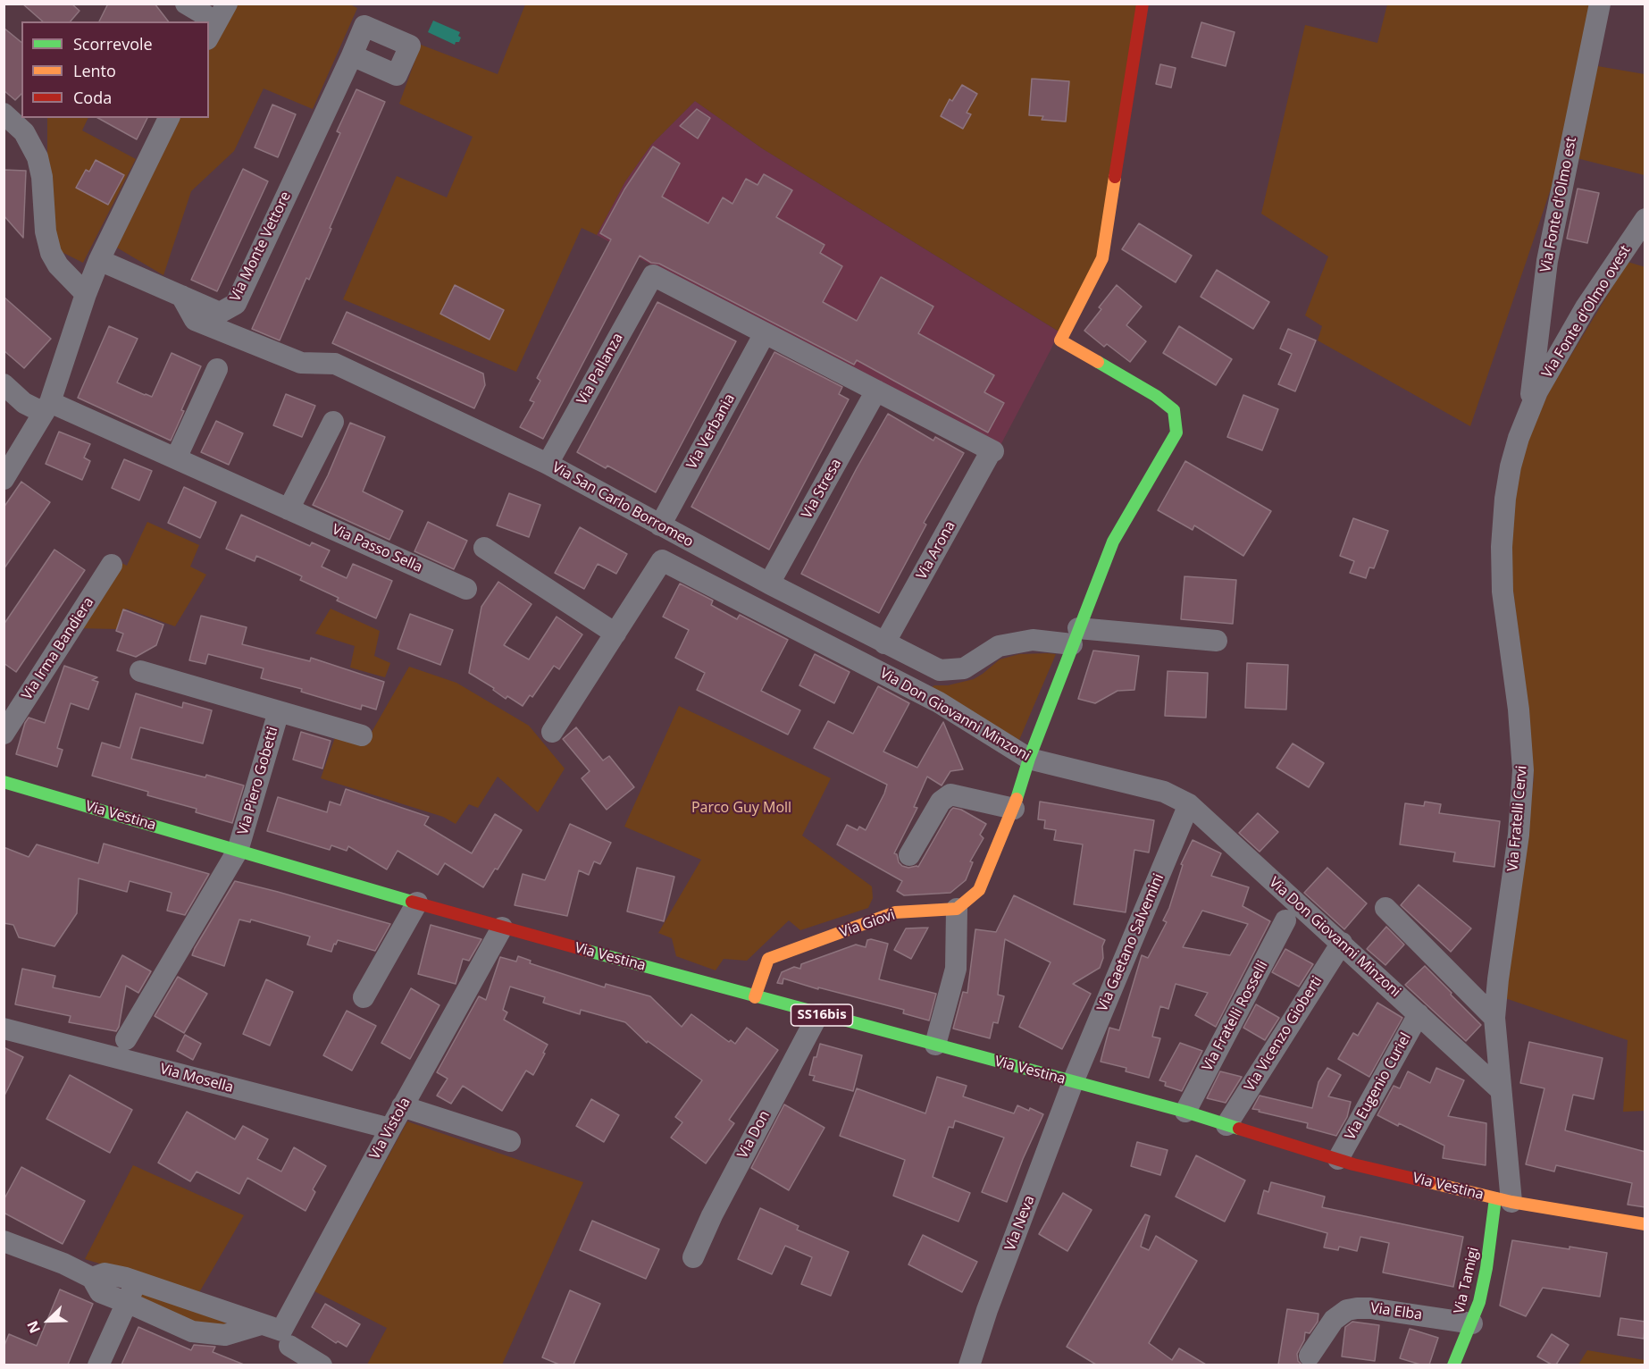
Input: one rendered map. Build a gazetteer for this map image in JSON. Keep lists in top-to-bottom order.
{
  "streets": {
    "main road": [
      "Via Vestina",
      "Via Giovi",
      "SS16bis",
      "Via Tamigi"
    ],
    "street": [
      "Via Fonte d'Olmo est",
      "Via Monte Vettore",
      "Via Fonte d'Olmo ovest",
      "Via Pallanza",
      "Via Verbania",
      "Via Stresa",
      "Via San Carlo Borromeo",
      "Via Passo Sella",
      "Via Arona",
      "Via Irma Bandiera",
      "Via Don Giovanni Minzoni",
      "Via Piero Gobetti",
      "Via Fratelli Cervi",
      "Via Gaetano Salvemini",
      "Via Fratelli Rosselli",
      "Via Vicenzo Gioberti",
      "Via Mosella",
      "Via Eugenio Curiel",
      "Via Vistola",
      "Via Don",
      "Via Neva",
      "Via Elba"
    ]
  },
  "crossings": [
    ["Via Fonte d'Olmo est", "Via Fonte d'Olmo ovest"],
    ["Via Fonte d'Olmo est", "Via Fratelli Cervi"],
    ["Via Monte Vettore", "Via San Carlo Borromeo"],
    ["Via Fonte d'Olmo ovest", "Via Fratelli Cervi"],
    ["Via Pallanza", "Via Verbania"],
    ["Via Pallanza", "Via San Carlo Borromeo"],
    ["Via Verbania", "Via San Carlo Borromeo"],
    ["Via Stresa", "Via San Carlo Borromeo"],
    ["Via Stresa", "Via Arona"],
    ["Via San Carlo Borromeo", "Via Arona"],
    ["Via Don Giovanni Minzoni", "Via Fratelli Cervi"],
    ["Via Don Giovanni Minzoni", "Via Gaetano Salvemini"],
    ["Via Don Giovanni Minzoni", "Via Vicenzo Gioberti"],
    ["Via Don Giovanni Minzoni", "Via Eugenio Curiel"],
    ["Via Piero Gobetti", "Via Vestina"],
    ["Via Vestina", "Via Fratelli Cervi"],
    ["Via Vestina", "Via Giovi"],
    ["Via Vestina", "Via Gaetano Salvemini"],
    ["Via Vestina", "Via Fratelli Rosselli"],
    ["Via Vestina", "Via Vicenzo Gioberti"],
    ["Via Vestina", "Via Eugenio Curiel"],
    ["Via Vestina", "Via Vistola"],
    ["Via Vestina", "Via Don"],
    ["Via Vestina", "Via Neva"],
    ["Via Vestina", "Via Tamigi"],
    ["Via Fratelli Cervi", "Via Tamigi"],
    ["Via Gaetano Salvemini", "Via Neva"],
    ["Via Mosella", "Via Vistola"],
    ["Via Tamigi", "Via Elba"]
  ],
  "parks": ["Parco Guy Moll"],
  "legend": ["Scorrevole", "Lento", "Coda"],
  "north": "bottom left"
}
